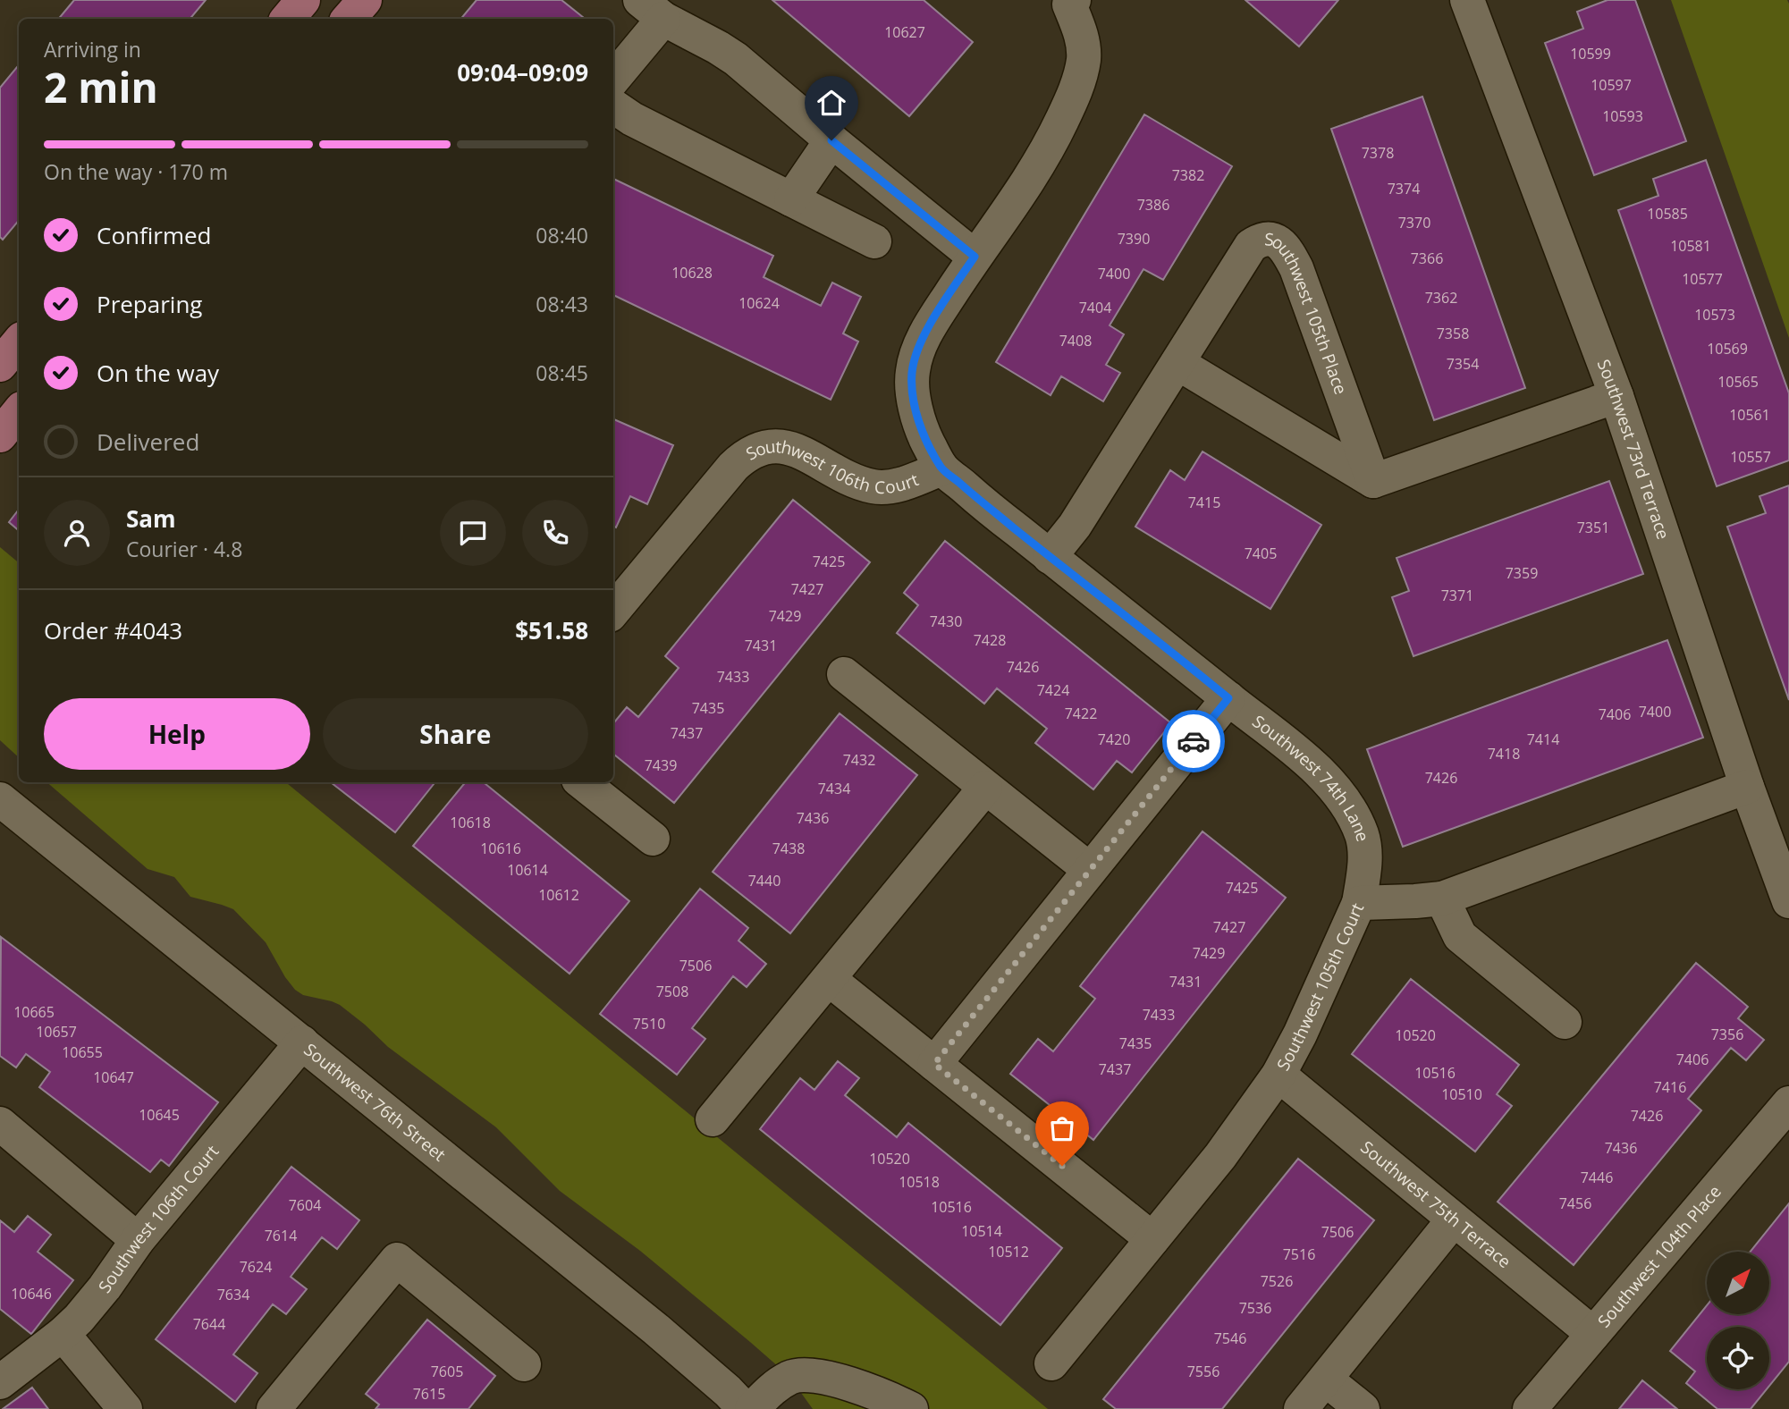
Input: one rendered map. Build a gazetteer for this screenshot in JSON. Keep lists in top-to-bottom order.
{
  "streets": {
    "street": [
      "Southwest 105th Place",
      "Southwest 73rd Terrace",
      "Southwest 106th Court",
      "Southwest 74th Lane",
      "Southwest 105th Court",
      "Southwest 76th Street",
      "Southwest 75th Terrace",
      "Southwest 104th Place"
    ]
  },
  "crossings": [
    ["Southwest 105th Place", "Southwest 74th Lane"],
    ["Southwest 73rd Terrace", "Southwest 105th Court"],
    ["Southwest 106th Court", "Southwest 74th Lane"],
    ["Southwest 106th Court", "Southwest 76th Street"],
    ["Southwest 74th Lane", "Southwest 105th Court"],
    ["Southwest 105th Court", "Southwest 75th Terrace"],
    ["Southwest 75th Terrace", "Southwest 104th Place"]
  ],
  "house_numbers": [
    "10627",
    "10599",
    "10597",
    "10593",
    "7378",
    "7382",
    "7374",
    "7386",
    "10585",
    "7370",
    "7390",
    "10581",
    "7366",
    "10628",
    "7400",
    "10577",
    "7362",
    "10624",
    "7404",
    "10573",
    "7358",
    "7408",
    "10569",
    "7354",
    "10565",
    "10561",
    "10557",
    "7415",
    "7351",
    "7405",
    "7425",
    "7359",
    "7427",
    "7371",
    "7429",
    "7430",
    "7428",
    "7431",
    "7426",
    "7433",
    "7424",
    "7435",
    "7400",
    "7422",
    "7406",
    "7437",
    "7420",
    "7414",
    "7418",
    "7432",
    "7439",
    "7426",
    "7434",
    "7436",
    "10618",
    "10616",
    "7438",
    "10614",
    "7440",
    "7425",
    "10612",
    "7427",
    "7429",
    "7506",
    "7431",
    "7508",
    "10665",
    "7433",
    "7510",
    "10657",
    "7356",
    "10520",
    "7435",
    "10655",
    "7406",
    "7437",
    "10516",
    "10647",
    "7416",
    "10510",
    "10645",
    "7426",
    "7436",
    "10520",
    "7446",
    "10518",
    "7456",
    "7604",
    "10516",
    "10514",
    "7506",
    "7614",
    "10512",
    "7516",
    "7624",
    "7526",
    "10646",
    "7634",
    "7536",
    "7644",
    "7546",
    "7605",
    "7556",
    "7615"
  ],
  "north": "top right",
  "page": {
    "heading": ["2 min", "Arriving in", "09:04–09:09"],
    "panel": [
      "Sam",
      "Courier · 4.8",
      "Order #4043",
      "$51.58"
    ],
    "bar": "On the way · 170 m",
    "list": [
      ["Confirmed", "08:40"],
      ["Preparing", "08:43"],
      ["On the way", "08:45"],
      "Delivered"
    ],
    "buttons": ["Help", "Share"]
  }
}
